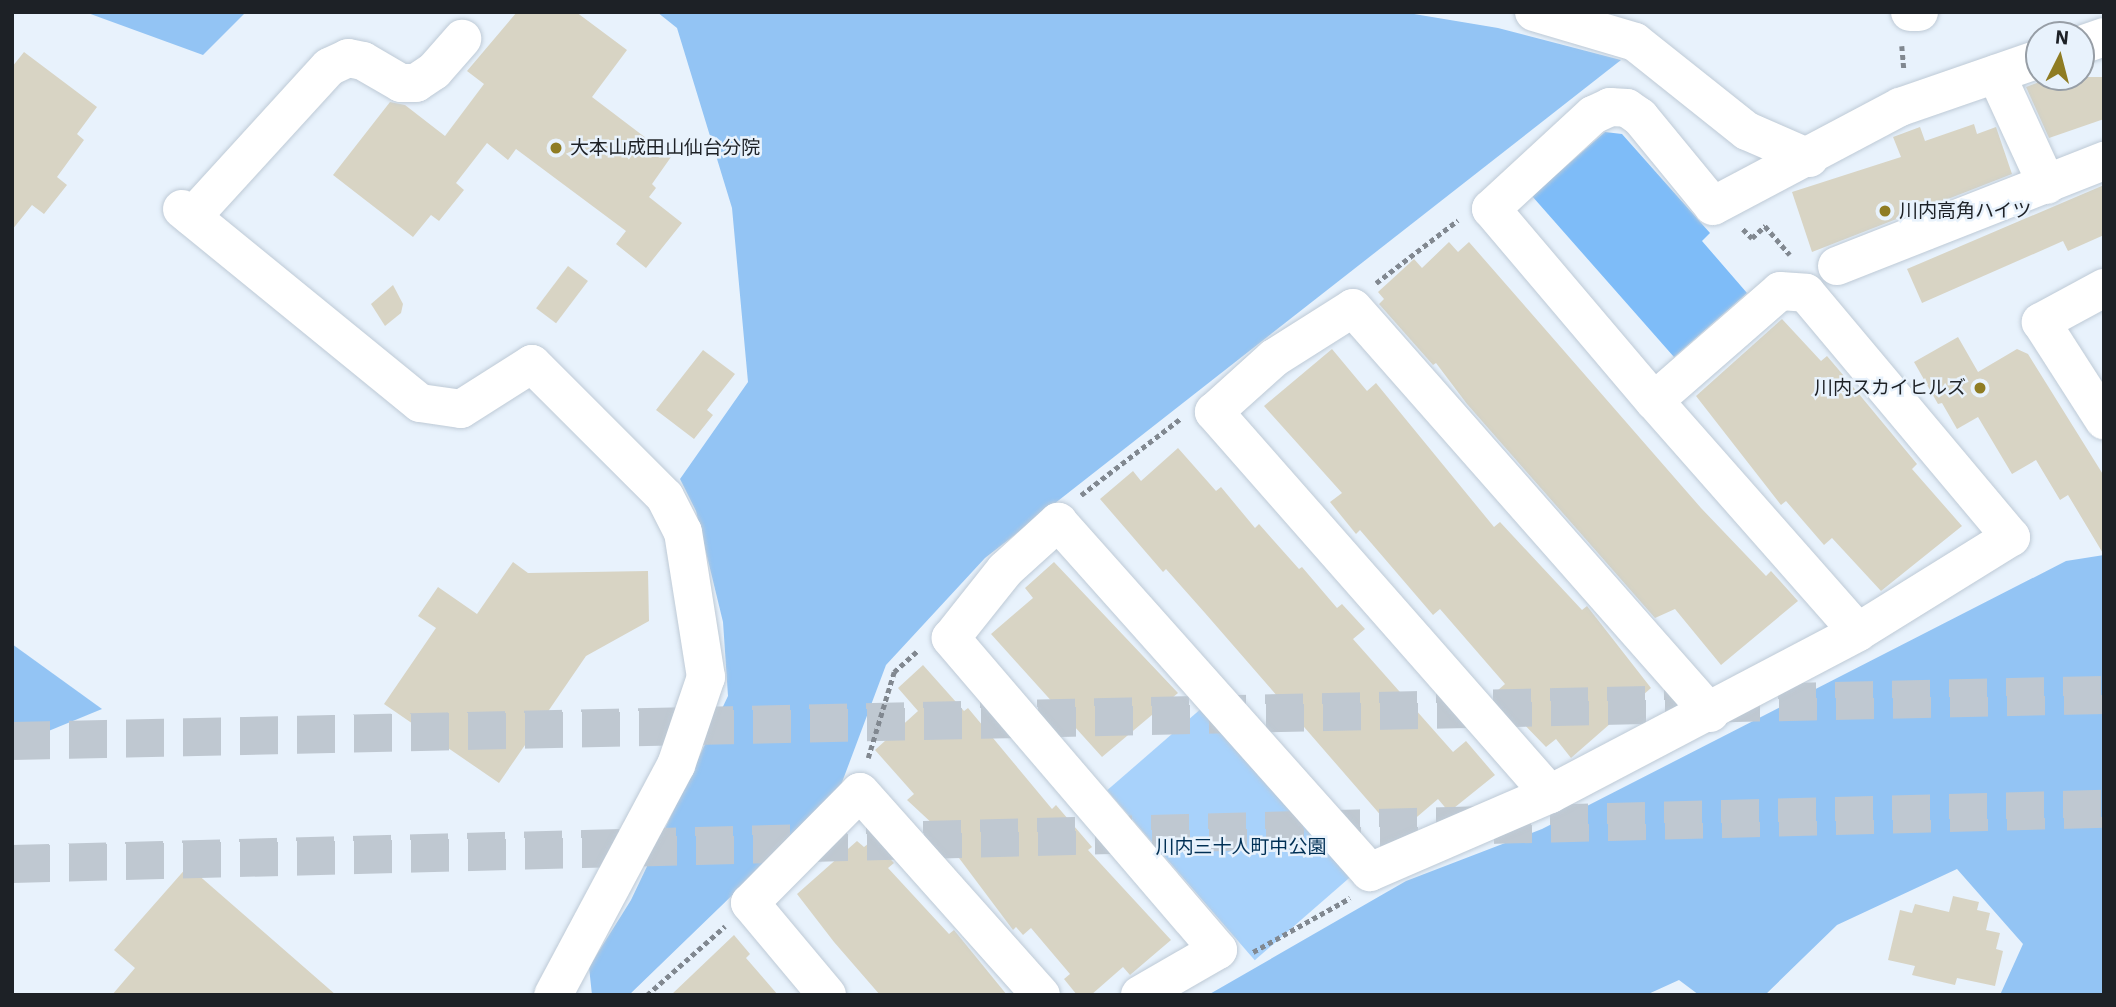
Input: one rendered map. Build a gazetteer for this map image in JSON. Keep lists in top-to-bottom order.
{
  "parks": ["川内三十人町中公園"],
  "places": ["大本山成田山仙台分院", "川内高角ハイツ", "川内スカイヒルズ"],
  "north": "top"
}
